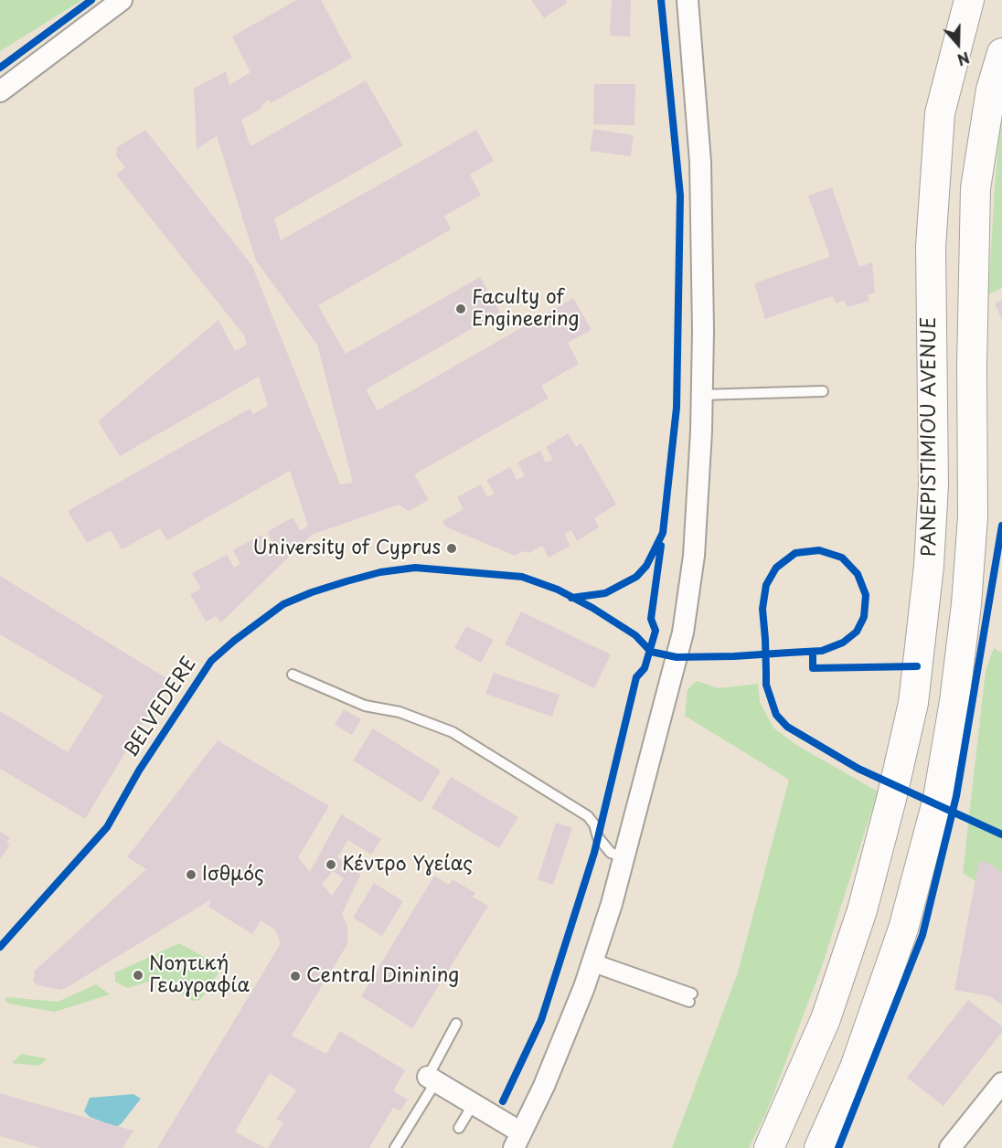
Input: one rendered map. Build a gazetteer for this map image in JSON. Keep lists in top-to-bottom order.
{
  "streets": {
    "main road": ["PANEPISTIMIOU AVENUE"],
    "cycle path": ["BELVEDERE"]
  },
  "places": [
    "Faculty of Engineering",
    "University of Cyprus",
    "Κέντρο Υγείας",
    "Ισθμός",
    "Νοητική Γεωγραφία",
    "Central Dinining"
  ],
  "north": "bottom"
}
